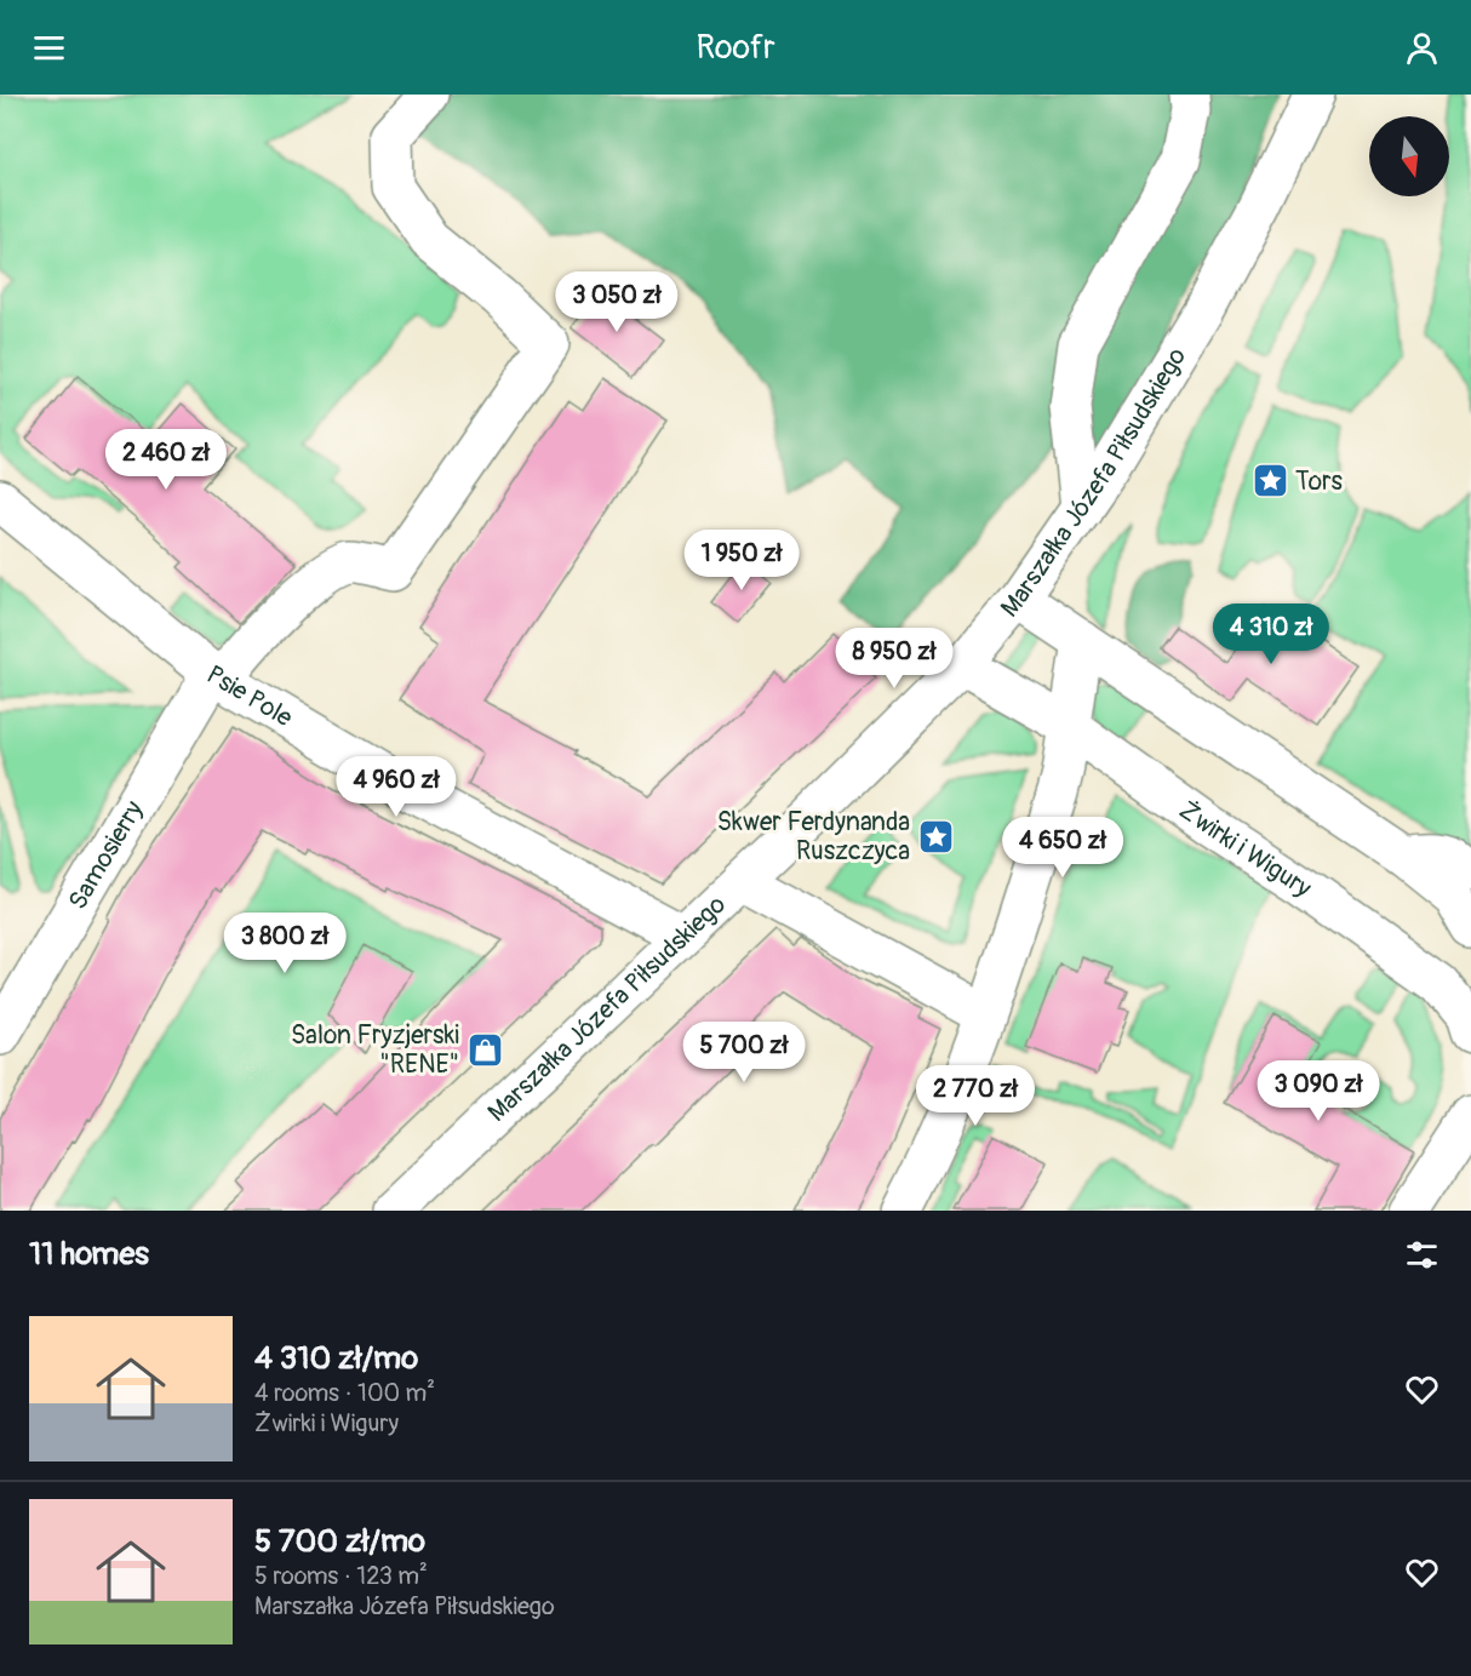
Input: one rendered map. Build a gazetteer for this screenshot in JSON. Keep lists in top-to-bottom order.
{
  "streets": {
    "street": [
      "Marszałka Józefa Piłsudskiego",
      "Psie Pole",
      "Żwirki i Wigury",
      "Samosierry"
    ]
  },
  "crossings": [
    ["Marszałka Józefa Piłsudskiego", "Psie Pole"],
    ["Marszałka Józefa Piłsudskiego", "Żwirki i Wigury"],
    ["Psie Pole", "Samosierry"]
  ],
  "places": {
    "place": ["Tors", "Skwer Ferdynanda Ruszczyca"],
    "shop": ["Salon Fryzjerski \"RENE\""]
  },
  "north": "bottom",
  "page": {
    "header": "Roofr",
    "price": [
      "3 050 zł",
      "2 460 zł",
      "1 950 zł",
      "4 310 zł",
      "8 950 zł",
      "4 960 zł",
      "4 650 zł",
      "3 800 zł",
      "5 700 zł",
      "3 090 zł",
      "2 770 zł"
    ],
    "heading": "11 homes",
    "list": [
      {
        "name": "4 310 zł/mo",
        "note": "4 rooms · 100 m² · Żwirki i Wigury"
      },
      {
        "name": "5 700 zł/mo",
        "note": "5 rooms · 123 m² · Marszałka Józefa Piłsudskiego"
      }
    ]
  }
}
